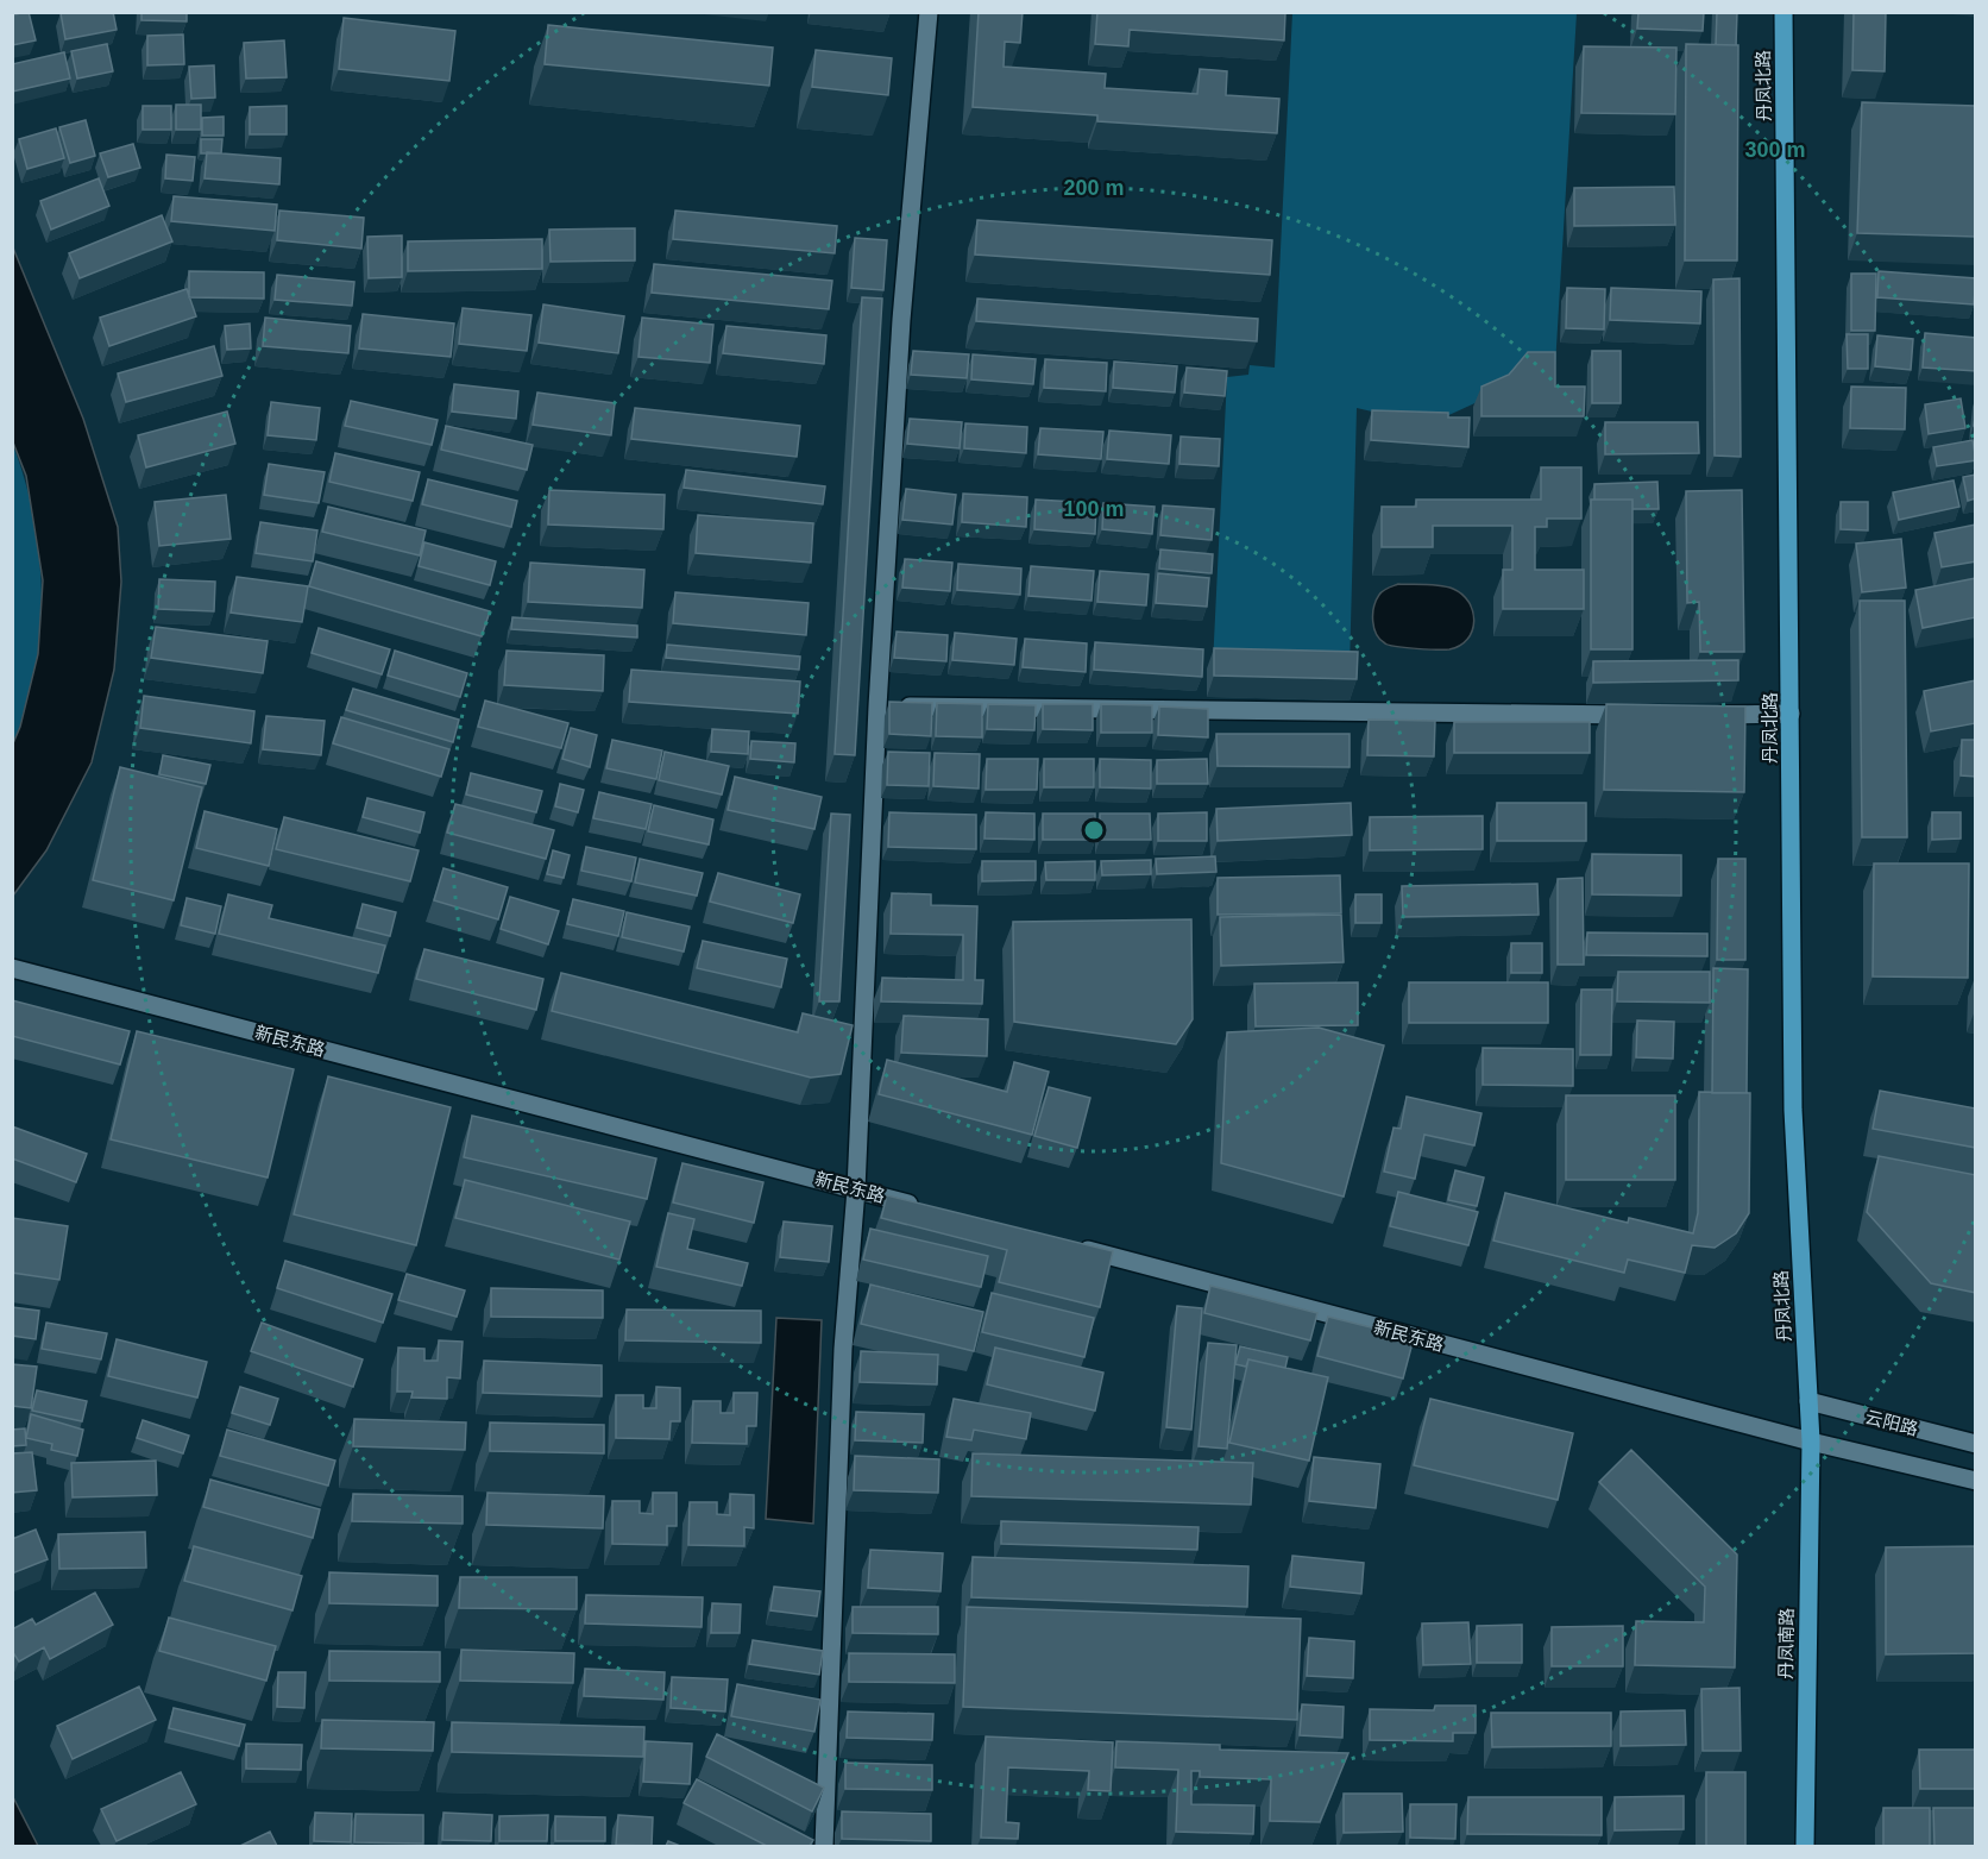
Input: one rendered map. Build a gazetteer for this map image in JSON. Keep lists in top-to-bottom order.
{
  "streets": {
    "main road": ["丹凤北路", "丹凤南路"],
    "street": ["新民东路", "云阳路"]
  },
  "crossings": [
    ["丹凤北路", "新民东路"],
    ["丹凤北路", "云阳路"],
    ["丹凤北路", "丹凤南路"],
    ["新民东路", "云阳路"],
    ["新民东路", "丹凤南路"],
    ["云阳路", "丹凤南路"]
  ],
  "rings": ["300 m", "200 m", "100 m"]
}
